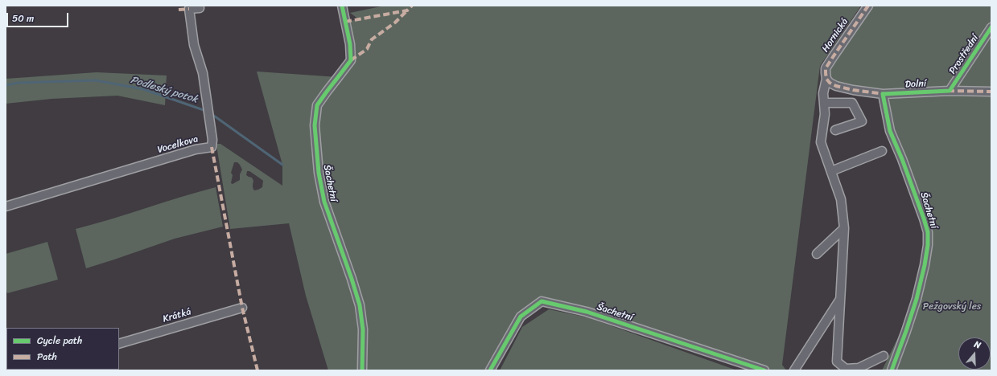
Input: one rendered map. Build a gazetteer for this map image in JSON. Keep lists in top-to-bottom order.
{
  "streets": {
    "street": [
      "Hornická",
      "Prostřední",
      "Dolní",
      "Vocelkova",
      "Šachetní",
      "Krátká"
    ]
  },
  "crossings": [
    ["Hornická", "Dolní"],
    ["Prostřední", "Dolní"],
    ["Dolní", "Šachetní"]
  ],
  "water": ["Podleský potok"],
  "parks": ["Pežgovský les"],
  "legend": ["Cycle path", "Path"],
  "scale_bar": "50 m",
  "north": "top"
}
